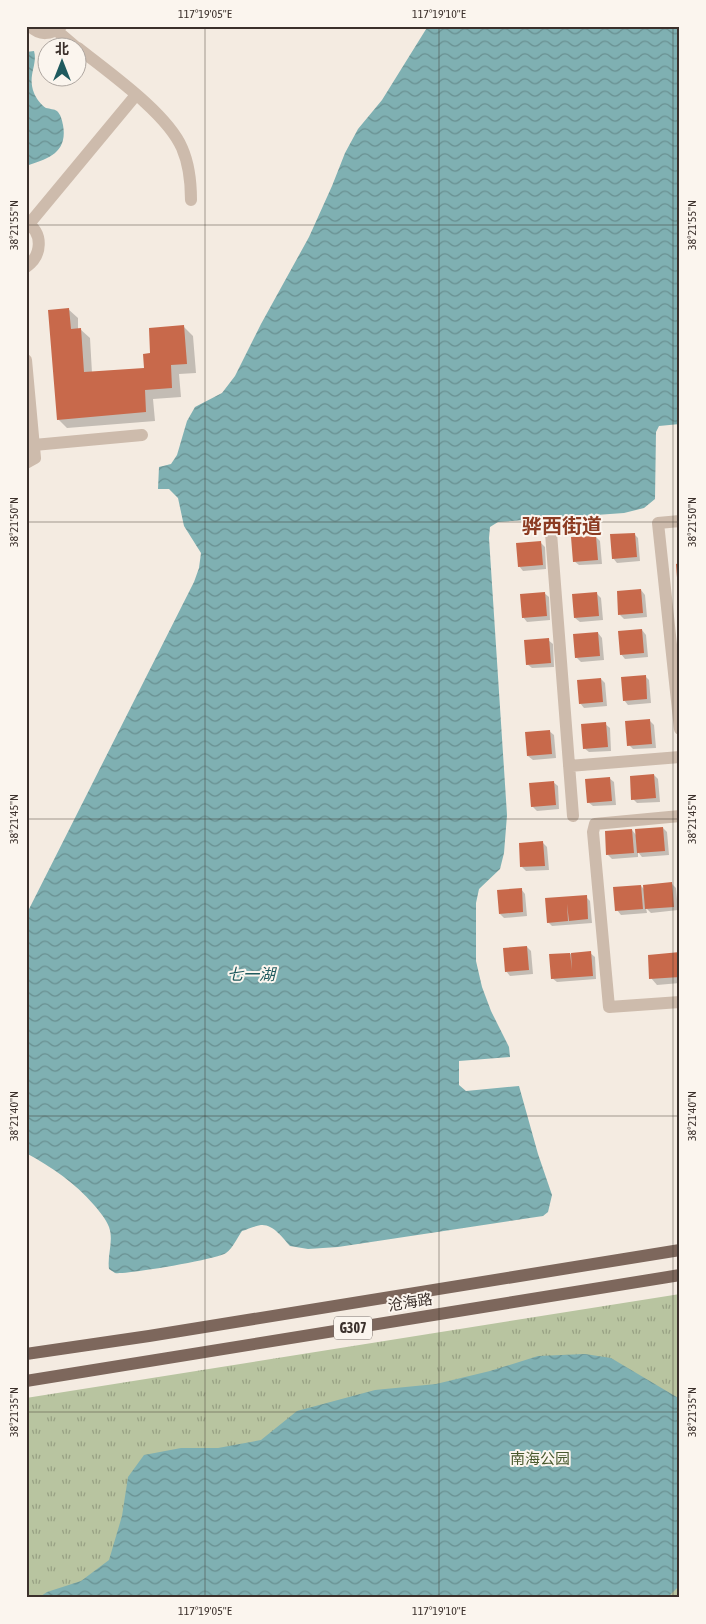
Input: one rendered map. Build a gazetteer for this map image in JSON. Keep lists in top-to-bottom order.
{
  "streets": {
    "main road": ["沧海路", "G307"]
  },
  "districts": ["骅西街道"],
  "water": ["七一湖"],
  "parks": ["南海公园"],
  "north": "top",
  "coordinates": [
    "117°19'05\"E",
    "117°19'10\"E",
    "38°21'55\"N",
    "38°21'50\"N",
    "38°21'45\"N",
    "38°21'40\"N",
    "38°21'35\"N"
  ]
}
